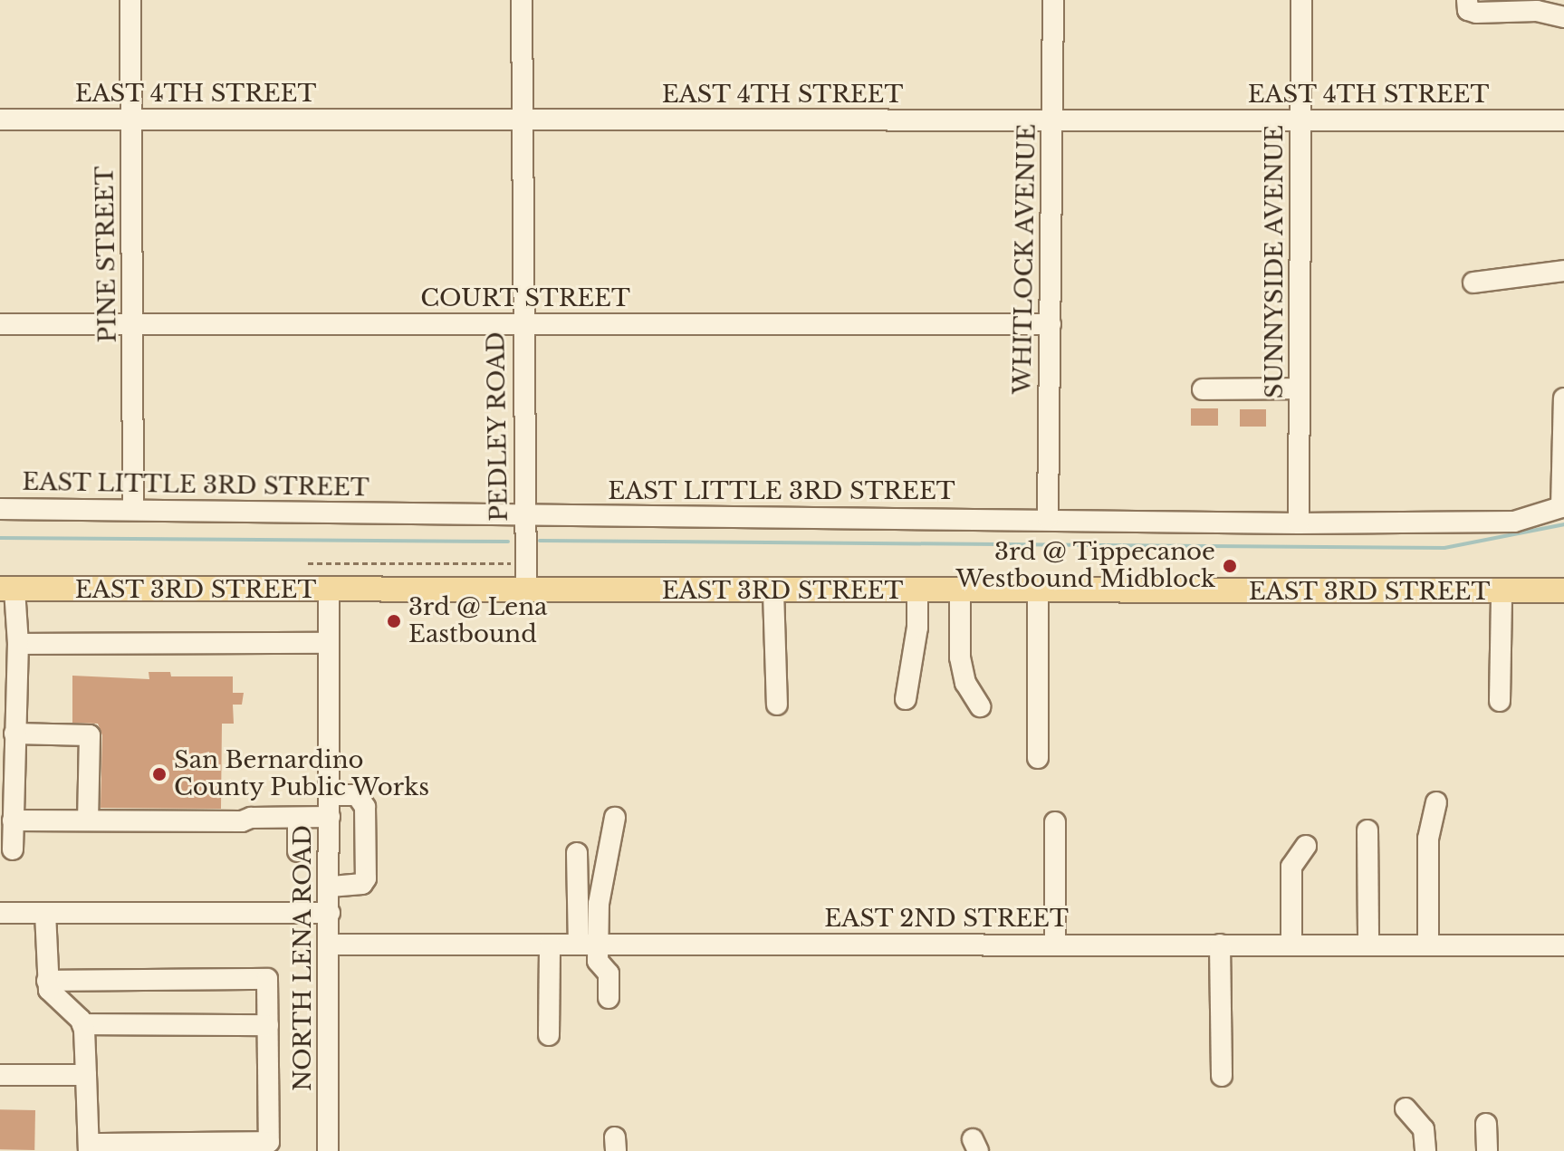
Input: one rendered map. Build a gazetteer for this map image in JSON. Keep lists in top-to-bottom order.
{
  "streets": {
    "main road": ["EAST 3RD STREET"],
    "street": [
      "EAST 4TH STREET",
      "PINE STREET",
      "WHITLOCK AVENUE",
      "SUNNYSIDE AVENUE",
      "COURT STREET",
      "PEDLEY ROAD",
      "EAST LITTLE 3RD STREET",
      "EAST 2ND STREET",
      "NORTH LENA ROAD"
    ]
  },
  "crossings": [
    ["EAST 4TH STREET", "PINE STREET"],
    ["EAST 4TH STREET", "WHITLOCK AVENUE"],
    ["EAST 4TH STREET", "SUNNYSIDE AVENUE"],
    ["EAST 4TH STREET", "PEDLEY ROAD"],
    ["PINE STREET", "COURT STREET"],
    ["PINE STREET", "EAST LITTLE 3RD STREET"],
    ["WHITLOCK AVENUE", "COURT STREET"],
    ["WHITLOCK AVENUE", "EAST LITTLE 3RD STREET"],
    ["SUNNYSIDE AVENUE", "EAST LITTLE 3RD STREET"],
    ["COURT STREET", "PEDLEY ROAD"],
    ["PEDLEY ROAD", "EAST LITTLE 3RD STREET"],
    ["PEDLEY ROAD", "EAST 3RD STREET"],
    ["EAST 3RD STREET", "NORTH LENA ROAD"],
    ["EAST 2ND STREET", "NORTH LENA ROAD"]
  ],
  "places": ["3rd @ Tippecanoe Westbound Midblock", "3rd @ Lena Eastbound", "San Bernardino County Public Works"]
}
